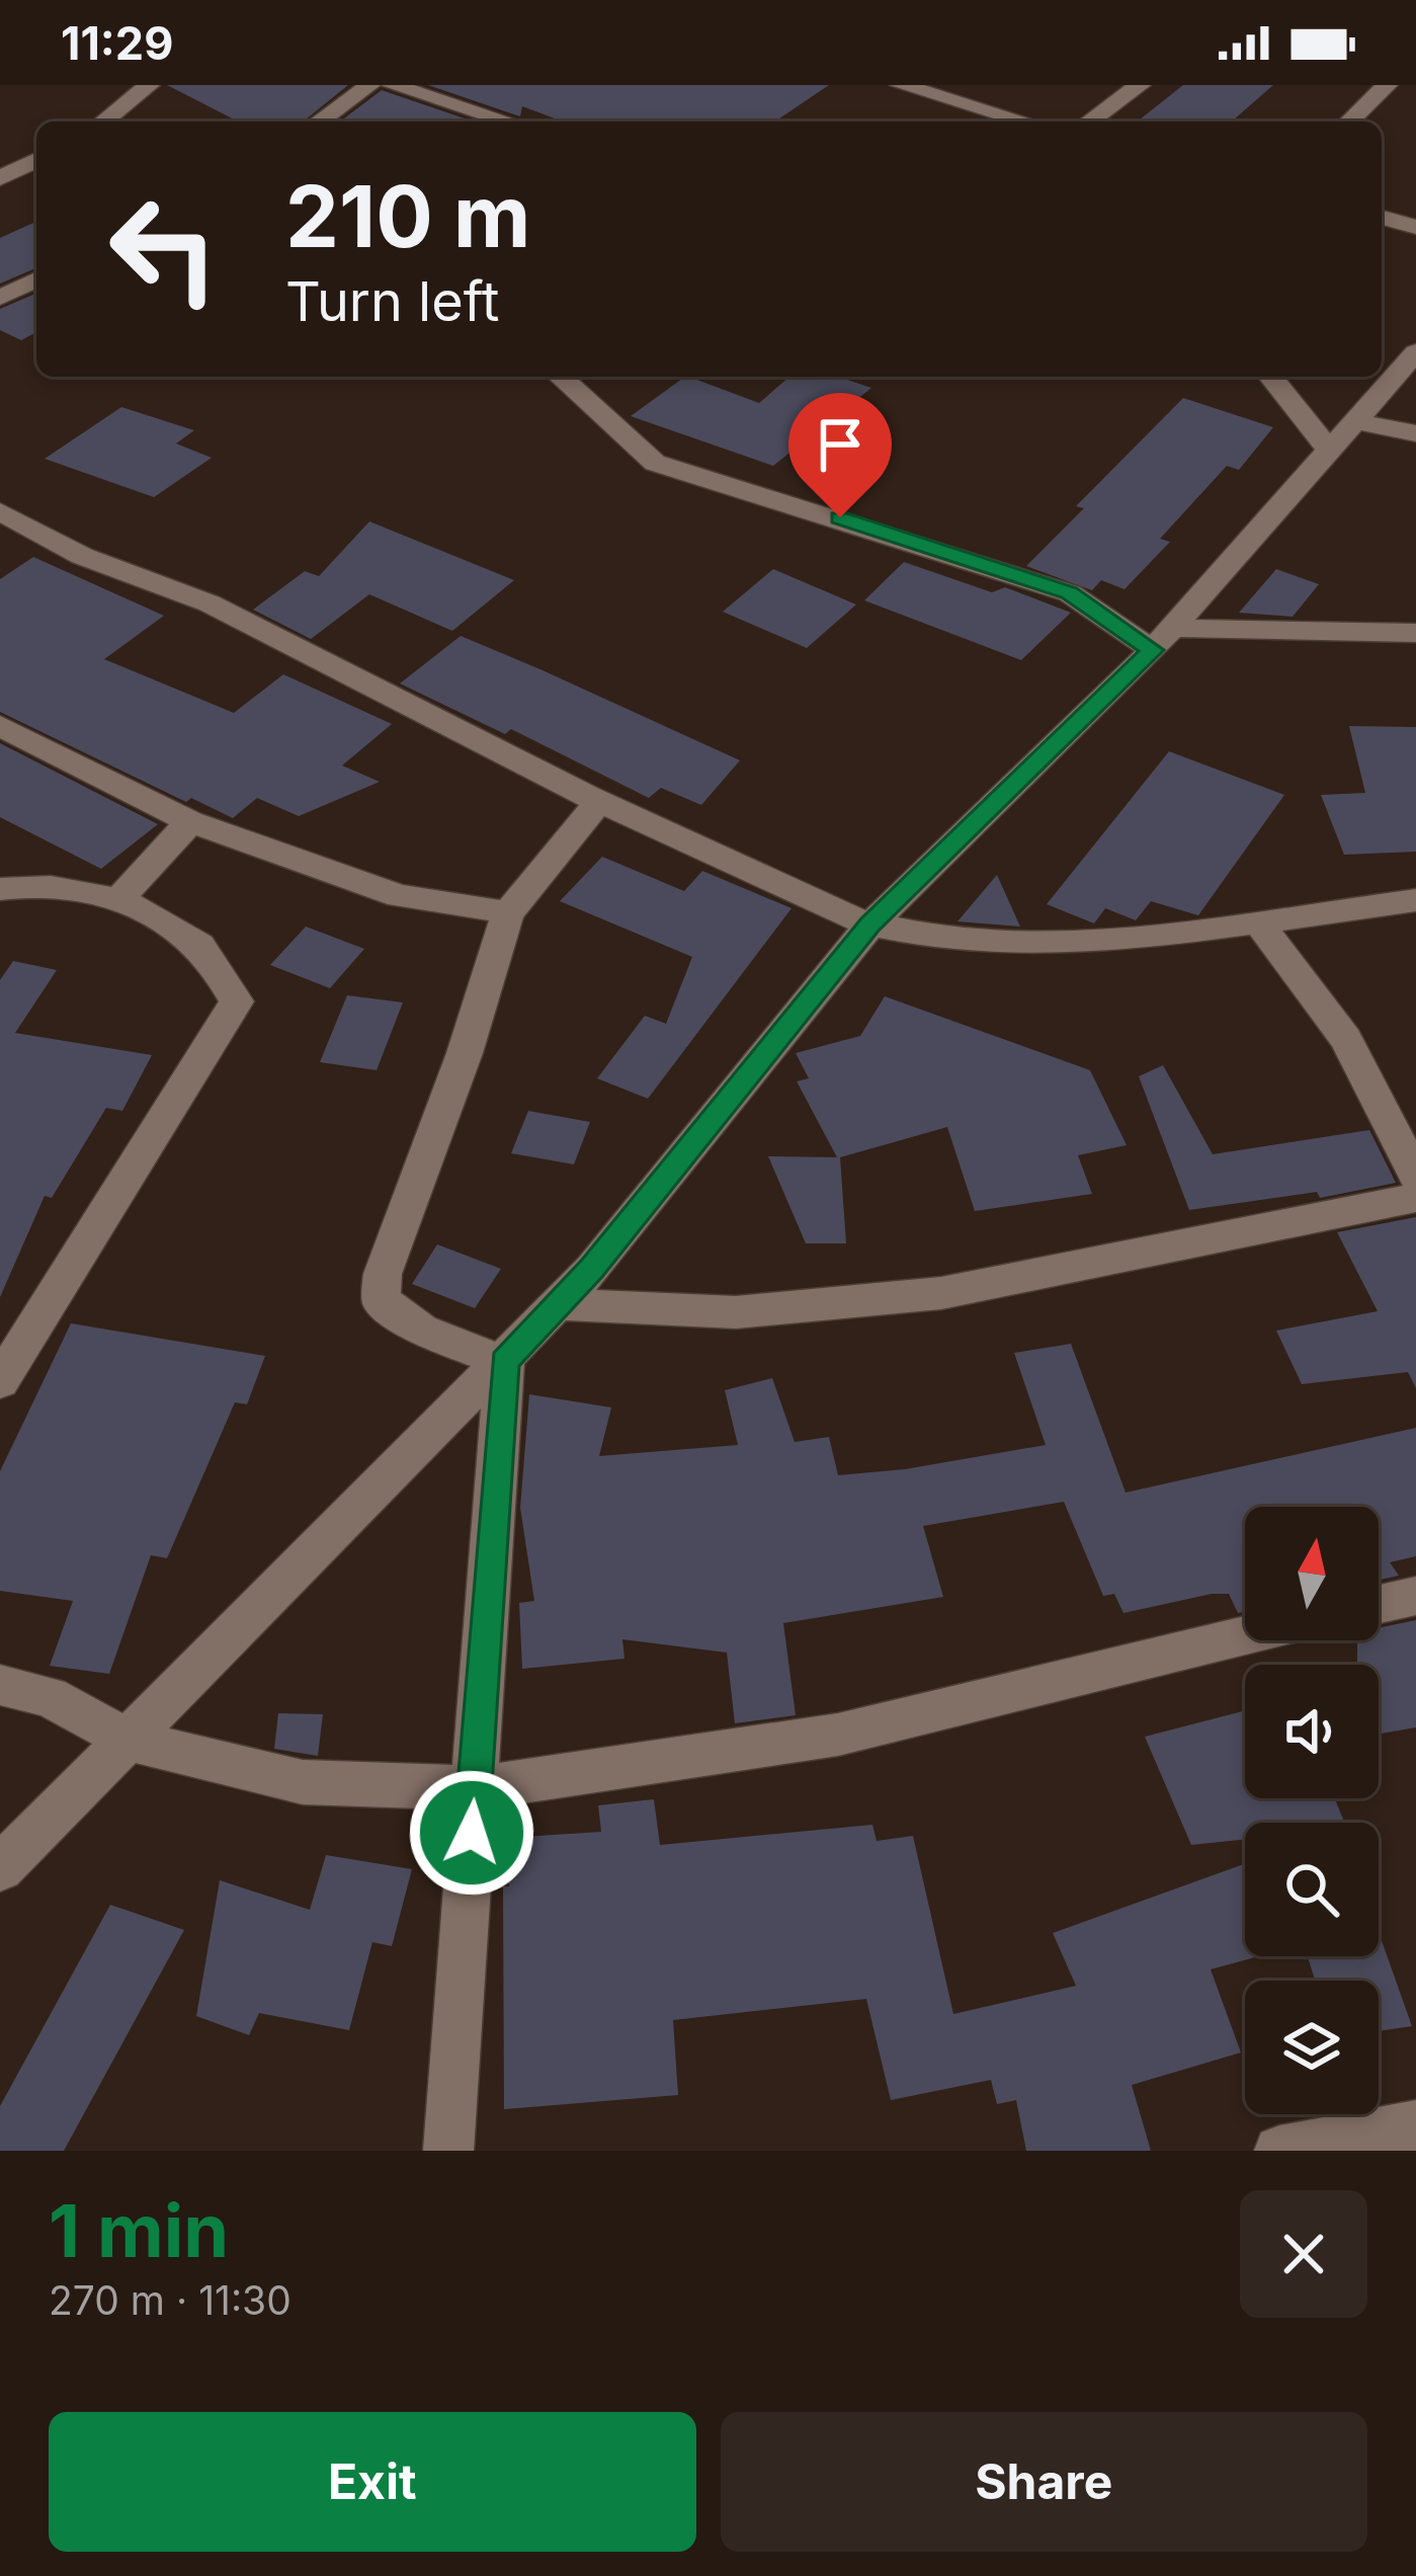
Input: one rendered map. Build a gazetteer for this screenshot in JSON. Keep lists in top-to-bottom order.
{
  "north": "top",
  "page": {
    "status": "11:29",
    "turn": ["210 m", "Turn left"],
    "heading": ["1 min", "270 m · 11:30"],
    "buttons": ["Exit", "Share"]
  }
}
